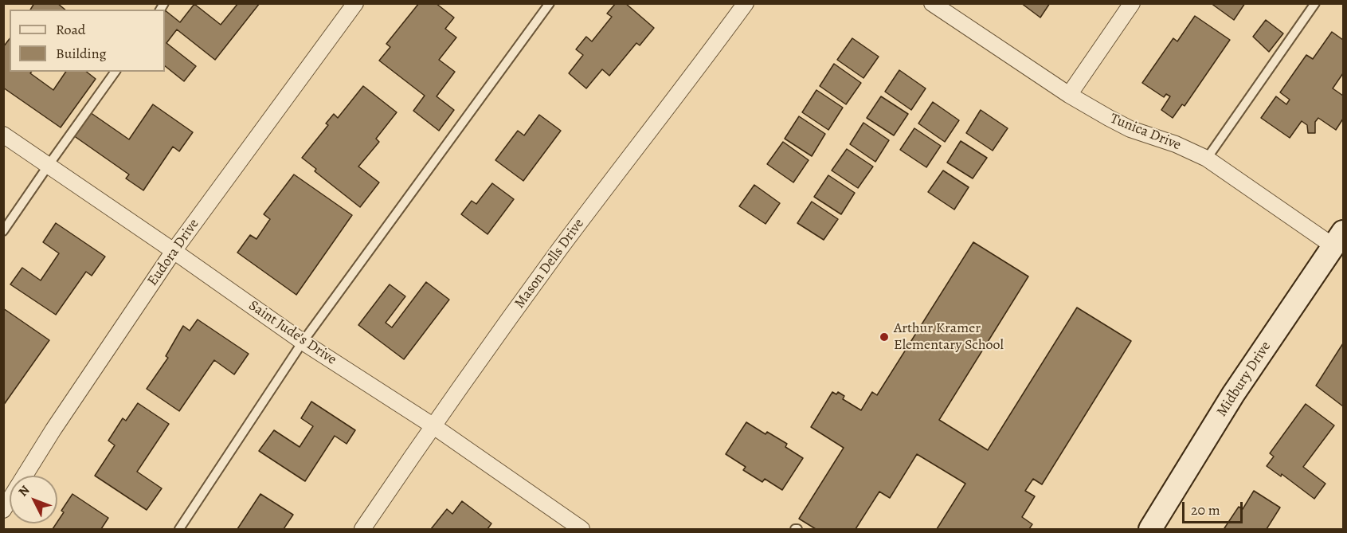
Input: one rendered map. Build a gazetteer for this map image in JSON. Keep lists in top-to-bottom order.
{
  "streets": {
    "street": [
      "Tunica Drive",
      "Eudora Drive",
      "Mason Dells Drive",
      "Saint Jude's Drive",
      "Midbury Drive"
    ]
  },
  "crossings": [
    ["Tunica Drive", "Midbury Drive"],
    ["Eudora Drive", "Saint Jude's Drive"],
    ["Mason Dells Drive", "Saint Jude's Drive"]
  ],
  "places": ["Arthur Kramer Elementary School"],
  "legend": ["Road", "Building"],
  "scale_bar": "20 m",
  "north": "top left"
}
